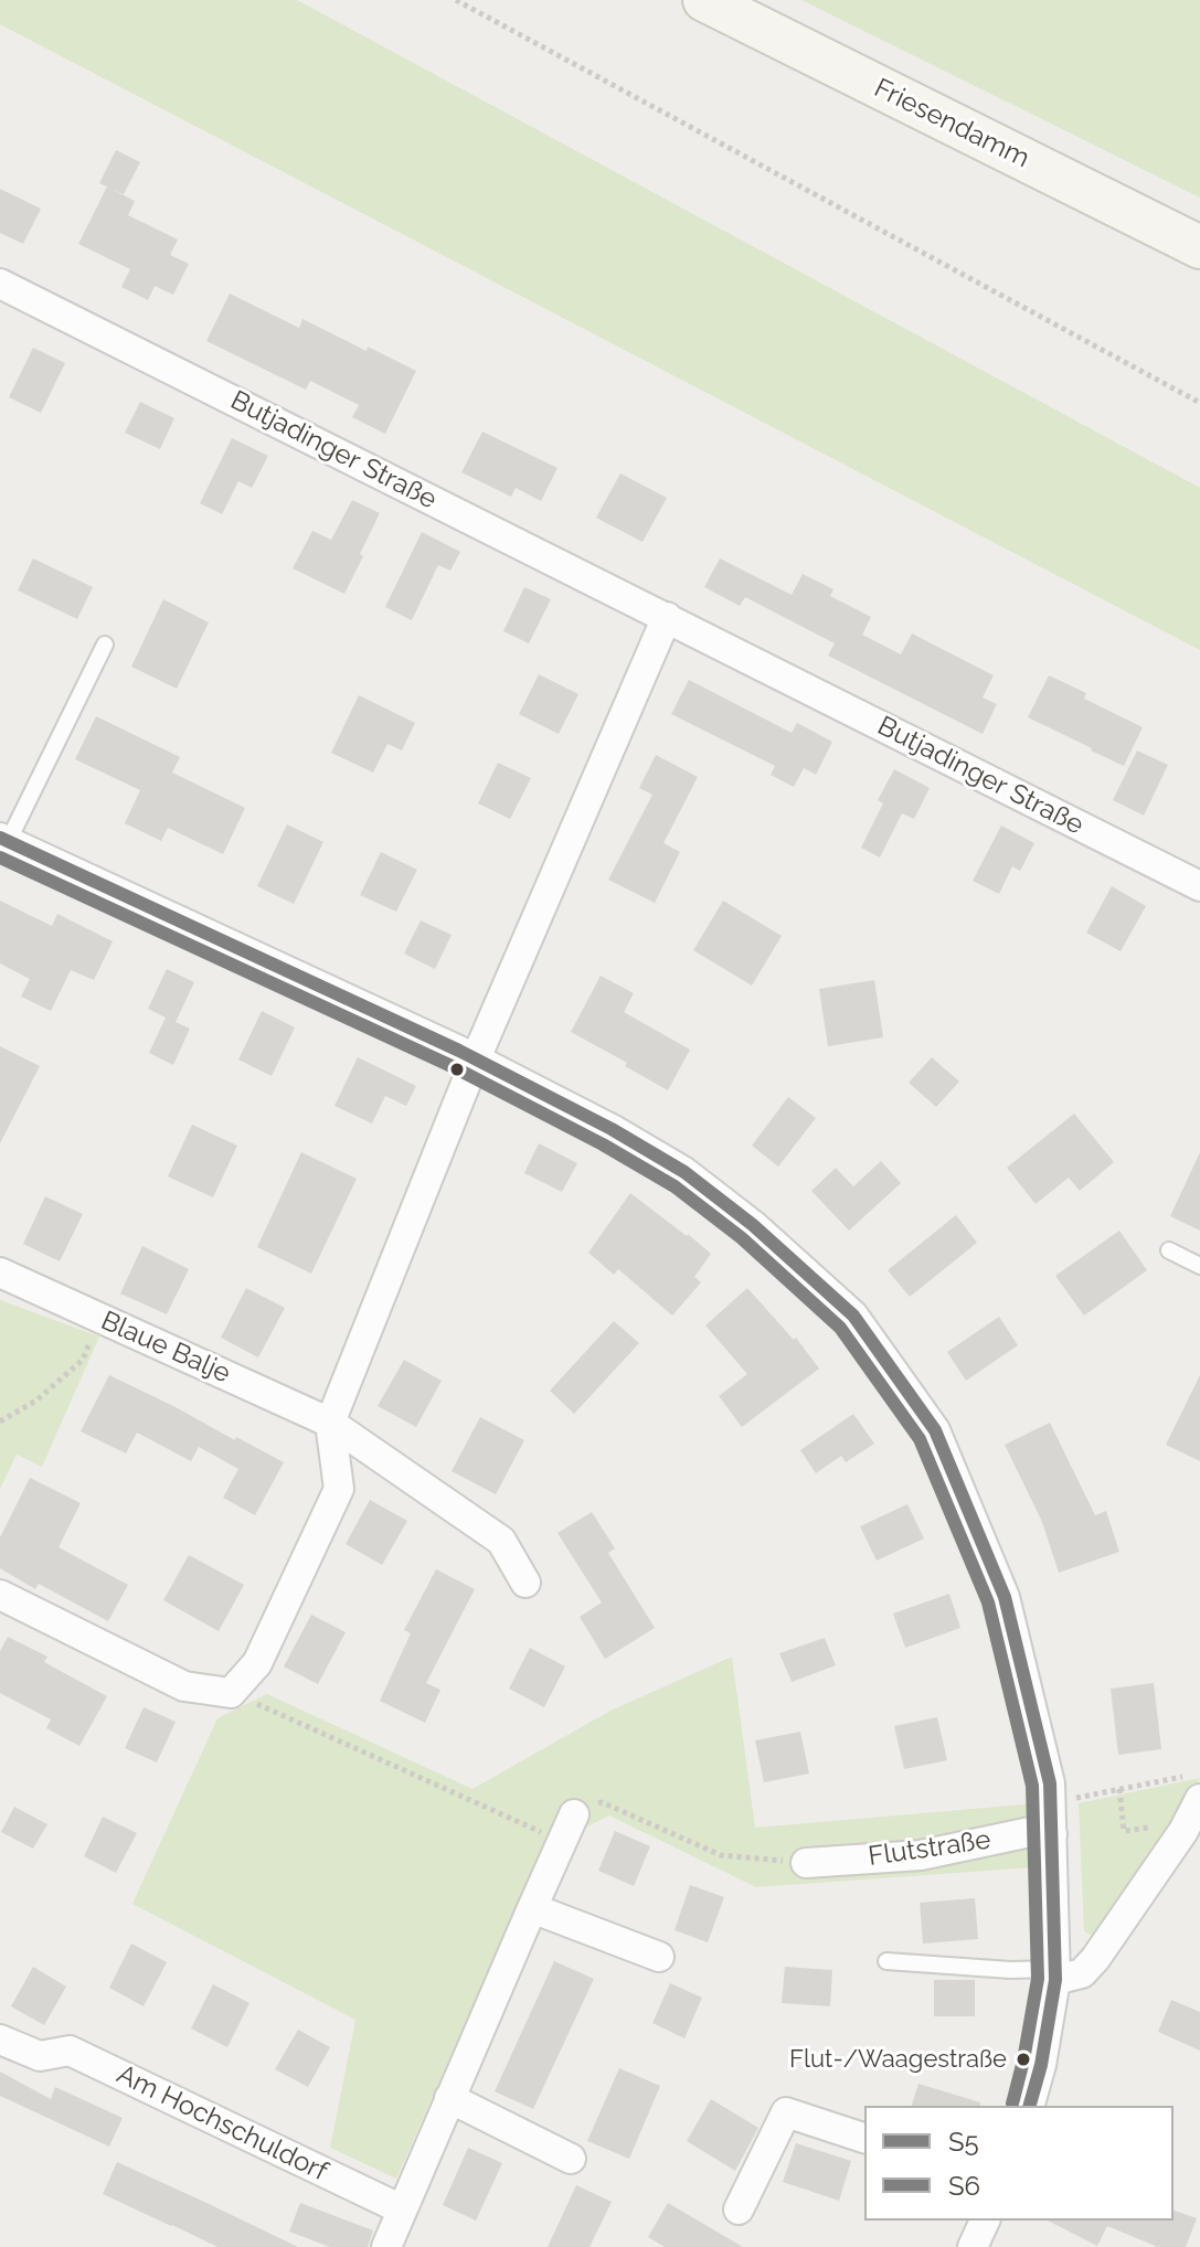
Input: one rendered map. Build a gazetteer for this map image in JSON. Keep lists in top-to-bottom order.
{
  "streets": {
    "main road": ["Friesendamm"],
    "street": [
      "Butjadinger Straße",
      "Blaue Balje",
      "Flutstraße",
      "Am Hochschuldorf"
    ]
  },
  "places": ["Flut-/Waagestraße"],
  "lines": ["transit line S5", "transit line S6"],
  "legend": ["S5", "S6"]
}
